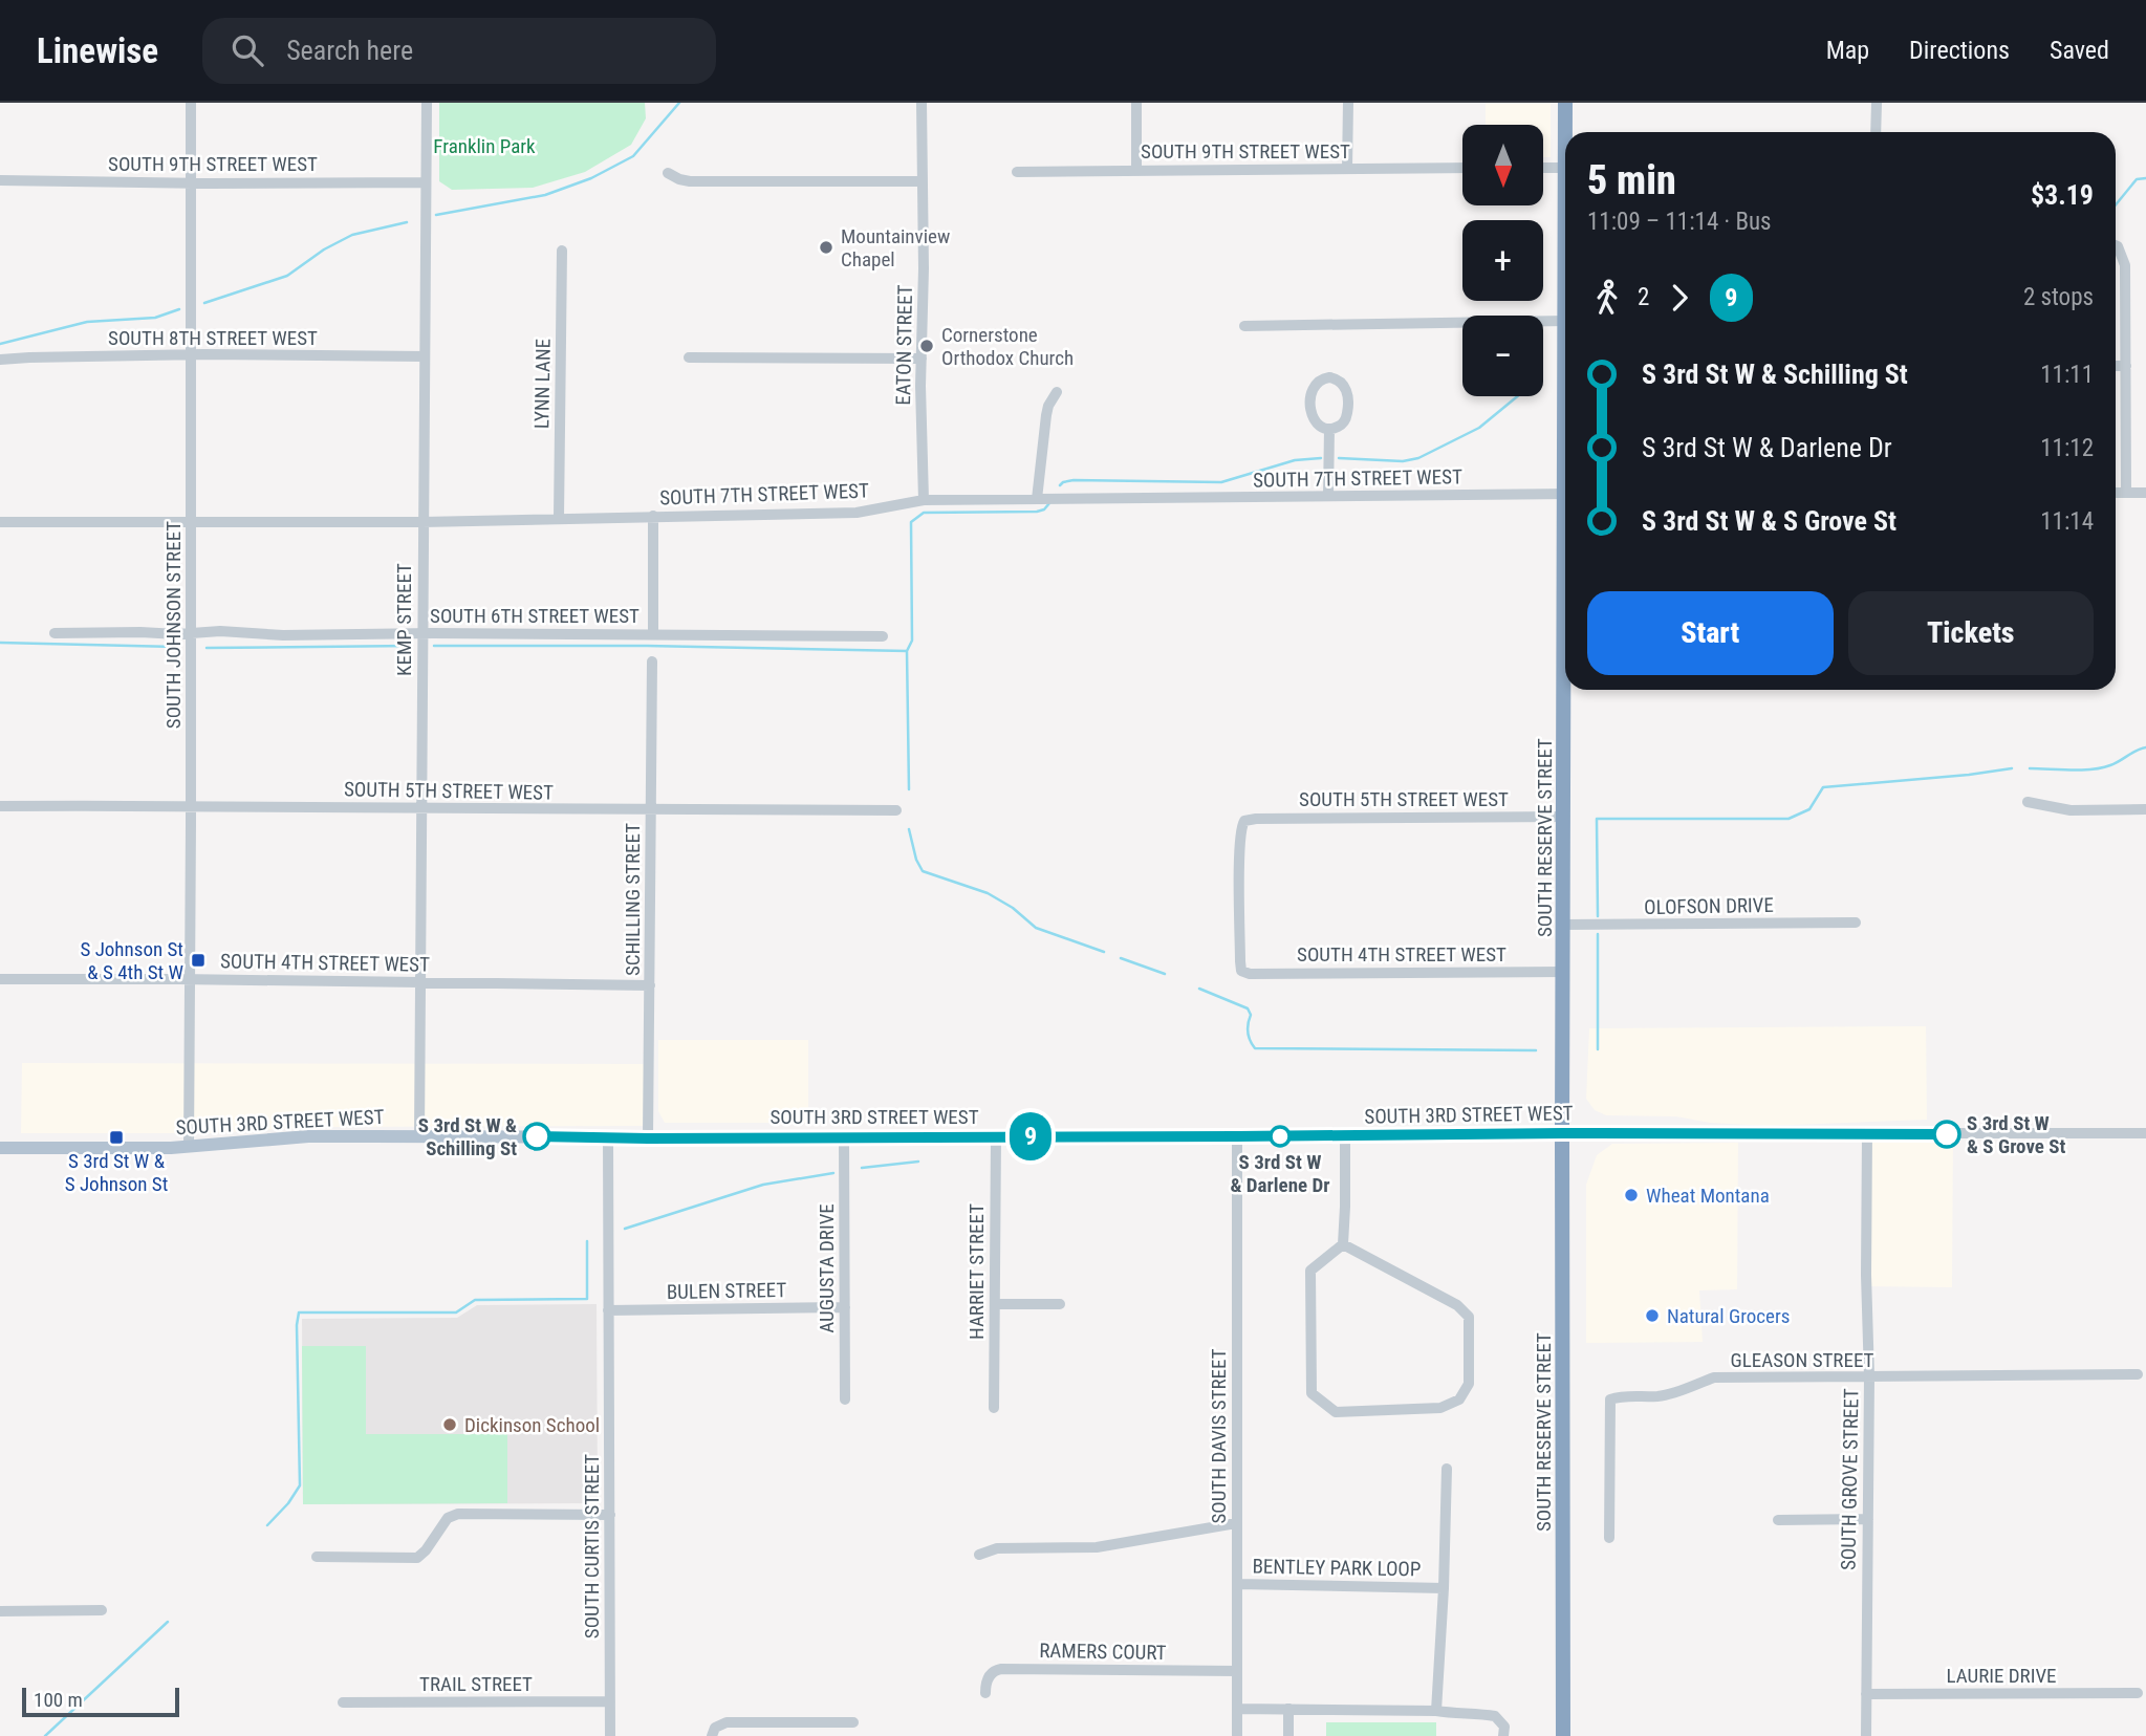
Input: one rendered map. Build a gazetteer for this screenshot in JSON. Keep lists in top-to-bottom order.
{
  "streets": {
    "highway": ["SOUTH RESERVE STREET"],
    "main road": ["SOUTH 3RD STREET WEST"],
    "street": [
      "SOUTH 9TH STREET WEST",
      "SOUTH 8TH STREET WEST",
      "EATON STREET",
      "LYNN LANE",
      "SOUTH 7TH STREET WEST",
      "SOUTH 6TH STREET WEST",
      "KEMP STREET",
      "SOUTH JOHNSON STREET",
      "SOUTH 5TH STREET WEST",
      "SCHILLING STREET",
      "OLOFSON DRIVE",
      "SOUTH 4TH STREET WEST",
      "AUGUSTA DRIVE",
      "HARRIET STREET",
      "BULEN STREET",
      "GLEASON STREET",
      "SOUTH DAVIS STREET",
      "SOUTH GROVE STREET",
      "SOUTH CURTIS STREET",
      "BENTLEY PARK LOOP",
      "RAMERS COURT",
      "LAURIE DRIVE",
      "TRAIL STREET"
    ]
  },
  "crossings": [
    ["SOUTH 9TH STREET WEST", "KEMP STREET"],
    ["SOUTH 9TH STREET WEST", "SOUTH JOHNSON STREET"],
    ["SOUTH 8TH STREET WEST", "KEMP STREET"],
    ["SOUTH 8TH STREET WEST", "SOUTH JOHNSON STREET"],
    ["EATON STREET", "SOUTH 7TH STREET WEST"],
    ["LYNN LANE", "SOUTH 7TH STREET WEST"],
    ["SOUTH 7TH STREET WEST", "KEMP STREET"],
    ["SOUTH 7TH STREET WEST", "SOUTH JOHNSON STREET"],
    ["SOUTH 6TH STREET WEST", "KEMP STREET"],
    ["SOUTH 6TH STREET WEST", "SOUTH JOHNSON STREET"],
    ["KEMP STREET", "SOUTH 5TH STREET WEST"],
    ["KEMP STREET", "SOUTH 4TH STREET WEST"],
    ["KEMP STREET", "SOUTH 3RD STREET WEST"],
    ["SOUTH JOHNSON STREET", "SOUTH 5TH STREET WEST"],
    ["SOUTH JOHNSON STREET", "SOUTH 4TH STREET WEST"],
    ["SOUTH JOHNSON STREET", "SOUTH 3RD STREET WEST"],
    ["SOUTH 5TH STREET WEST", "SOUTH RESERVE STREET"],
    ["SOUTH 5TH STREET WEST", "SCHILLING STREET"],
    ["SOUTH 5TH STREET WEST", "SOUTH 4TH STREET WEST"],
    ["SOUTH RESERVE STREET", "OLOFSON DRIVE"],
    ["SOUTH RESERVE STREET", "SOUTH 4TH STREET WEST"],
    ["SOUTH RESERVE STREET", "SOUTH 3RD STREET WEST"],
    ["SCHILLING STREET", "SOUTH 4TH STREET WEST"],
    ["SCHILLING STREET", "SOUTH 3RD STREET WEST"],
    ["SOUTH 3RD STREET WEST", "AUGUSTA DRIVE"],
    ["SOUTH 3RD STREET WEST", "HARRIET STREET"],
    ["SOUTH 3RD STREET WEST", "SOUTH DAVIS STREET"],
    ["SOUTH 3RD STREET WEST", "SOUTH GROVE STREET"],
    ["SOUTH 3RD STREET WEST", "SOUTH CURTIS STREET"],
    ["AUGUSTA DRIVE", "BULEN STREET"],
    ["BULEN STREET", "SOUTH CURTIS STREET"],
    ["GLEASON STREET", "SOUTH GROVE STREET"],
    ["SOUTH DAVIS STREET", "BENTLEY PARK LOOP"],
    ["SOUTH DAVIS STREET", "RAMERS COURT"],
    ["SOUTH GROVE STREET", "LAURIE DRIVE"],
    ["SOUTH CURTIS STREET", "TRAIL STREET"]
  ],
  "parks": ["Franklin Park"],
  "places": {
    "other": [
      "Mountainview Chapel",
      "Cornerstone Orthodox Church",
      "S 3rd St W & S Grove St",
      "S 3rd St W & Schilling St",
      "S 3rd St W & Darlene Dr",
      "Wheat Montana",
      "Natural Grocers",
      "Dickinson School"
    ],
    "transit": ["S Johnson St & S 4th St W", "S 3rd St W & S Johnson St"]
  },
  "lines": ["bus line 9"],
  "scale_bar": "100 m",
  "north": "bottom",
  "page": {
    "header": "Linewise",
    "search": "Search here",
    "nav": ["Map", "Directions", "Saved"],
    "on_map": "9",
    "map_buttons": ["+", "−"],
    "heading": ["5 min", "11:09 – 11:14 · Bus", "$3.19"],
    "legs": ["2", "9", "2 stops"],
    "list": [
      {
        "name": "S 3rd St W & Schilling St",
        "value": "11:11"
      },
      {
        "name": "S 3rd St W & Darlene Dr",
        "value": "11:12"
      },
      {
        "name": "S 3rd St W & S Grove St",
        "value": "11:14"
      }
    ],
    "buttons": ["Start", "Tickets"],
    "scale": "100 m"
  }
}
